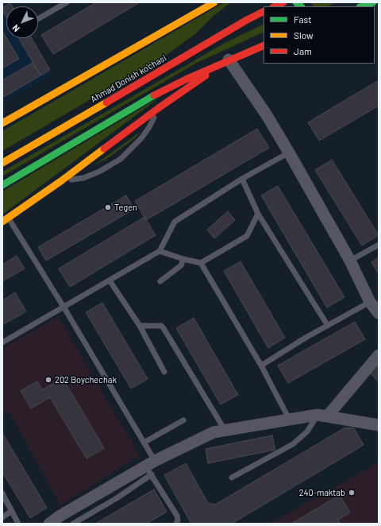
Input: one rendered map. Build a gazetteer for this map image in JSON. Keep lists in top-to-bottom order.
{
  "streets": {
    "main road": ["Ahmad Donish ko'chasi"]
  },
  "places": ["Tegen", "202 Boychechak", "240-maktab"],
  "legend": ["Fast", "Slow", "Jam"],
  "north": "bottom left"
}
